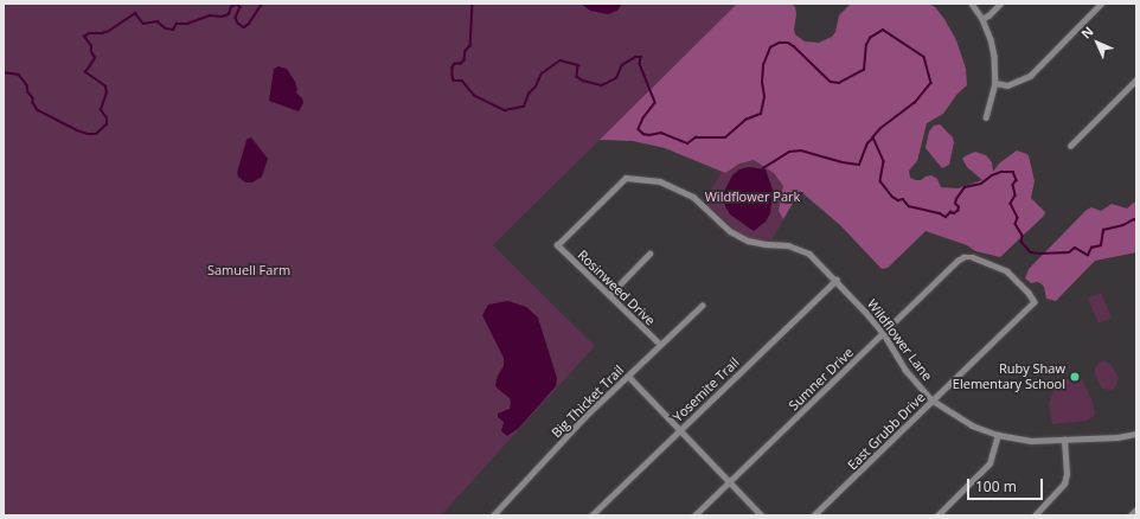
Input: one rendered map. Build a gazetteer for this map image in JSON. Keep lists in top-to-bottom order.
{
  "streets": {
    "street": [
      "Rosinweed Drive",
      "Wildflower Lane",
      "Sumner Drive",
      "Yosemite Trail",
      "Big Thicket Trail",
      "East Grubb Drive"
    ]
  },
  "crossings": [
    ["Rosinweed Drive", "Wildflower Lane"],
    ["Rosinweed Drive", "Big Thicket Trail"],
    ["Wildflower Lane", "Sumner Drive"],
    ["Wildflower Lane", "Yosemite Trail"],
    ["Wildflower Lane", "East Grubb Drive"],
    ["Sumner Drive", "East Grubb Drive"]
  ],
  "parks": ["Wildflower Park", "Samuell Farm"],
  "places": ["Ruby Shaw Elementary School"],
  "scale_bar": "100 m",
  "north": "top left"
}
